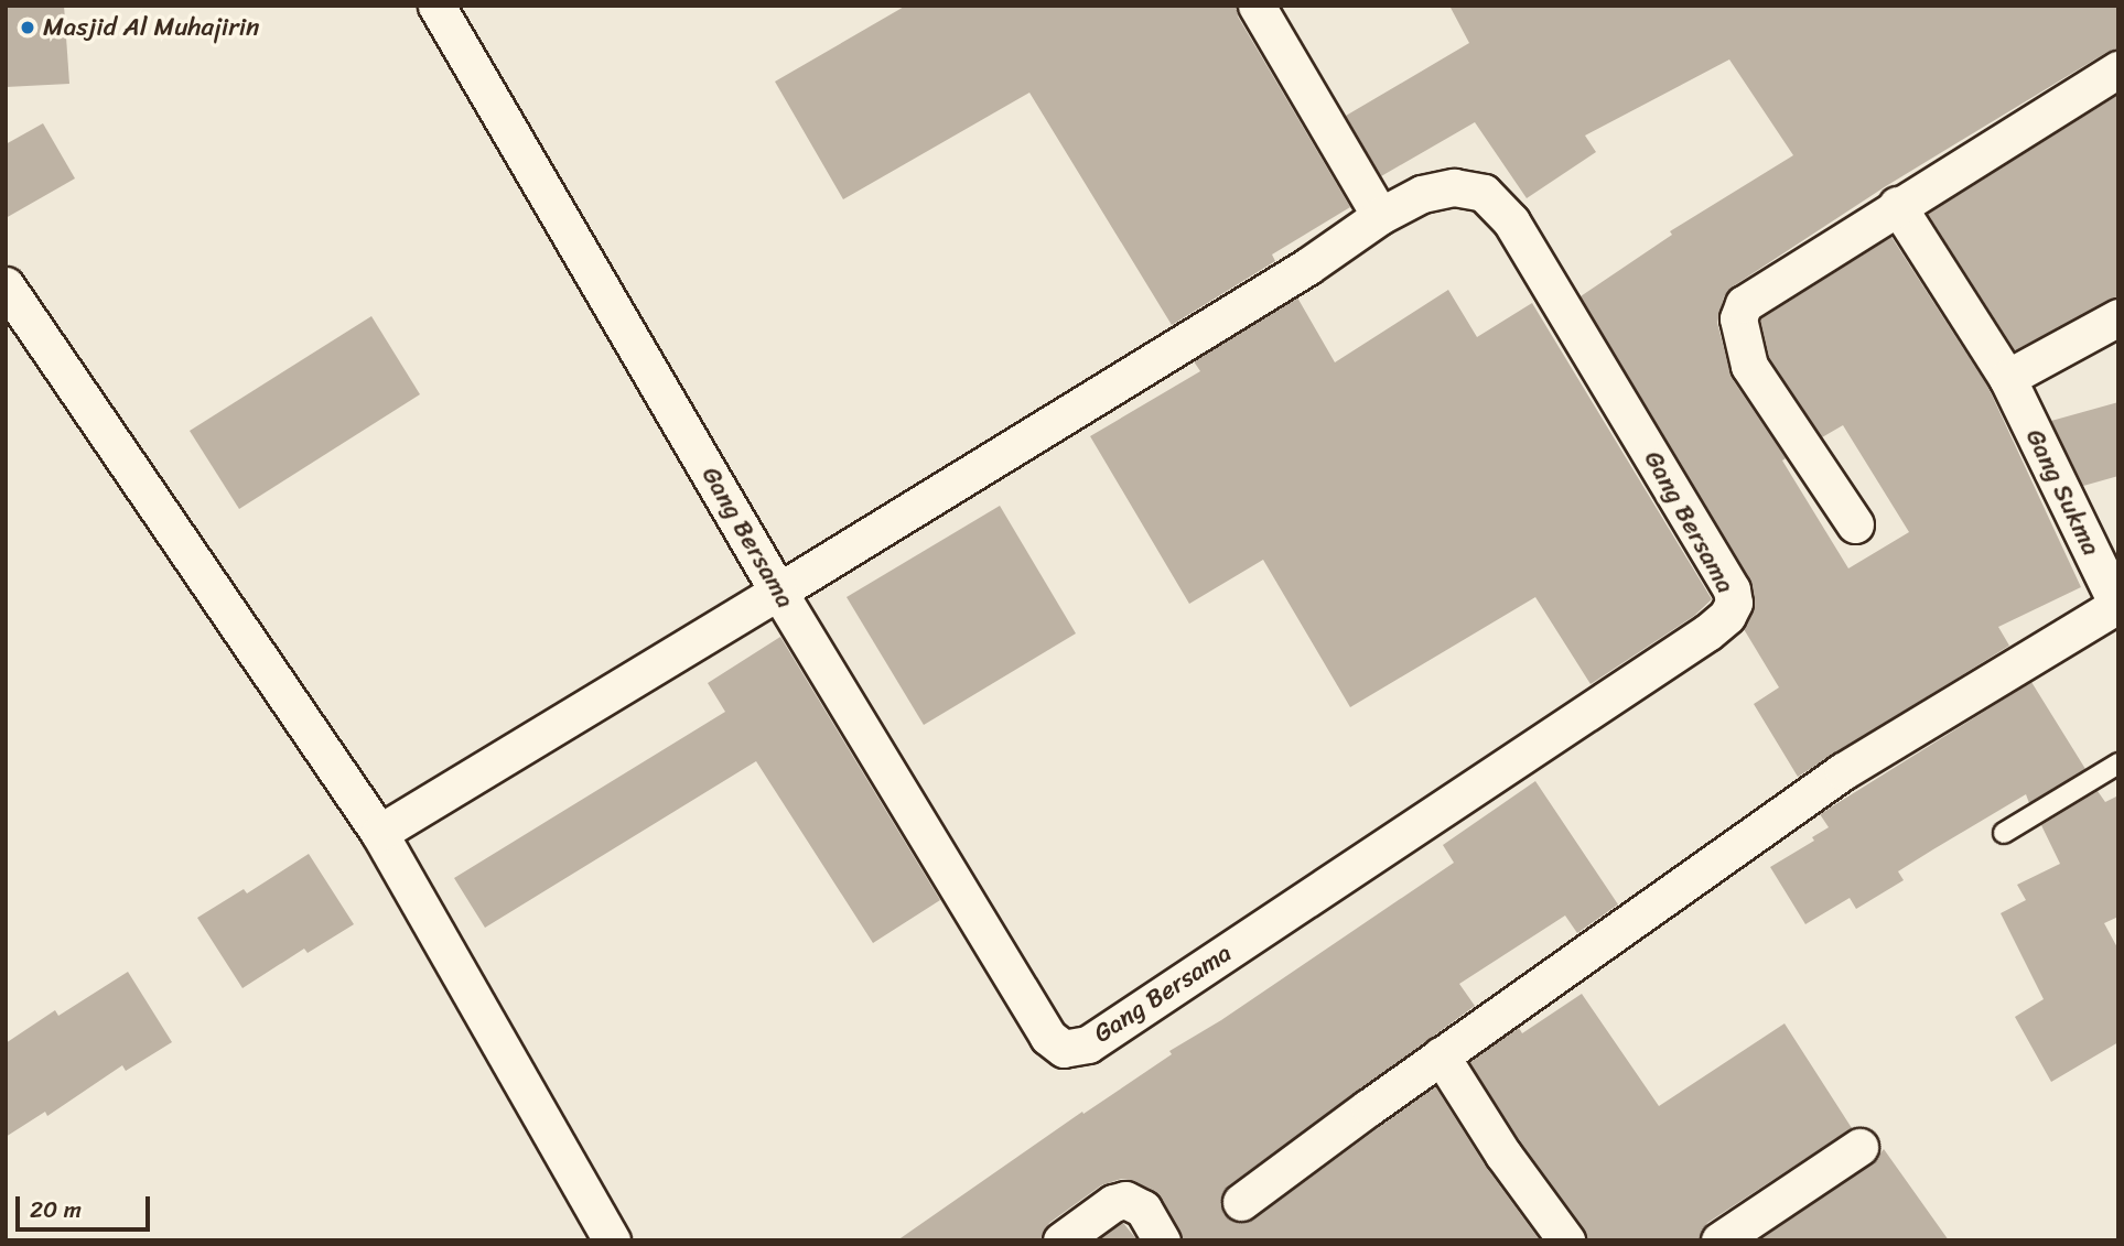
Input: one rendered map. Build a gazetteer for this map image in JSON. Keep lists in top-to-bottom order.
{
  "streets": {
    "street": ["Gang Sukma", "Gang Bersama"]
  },
  "places": ["Masjid Al Muhajirin"],
  "scale_bar": "20 m"
}
